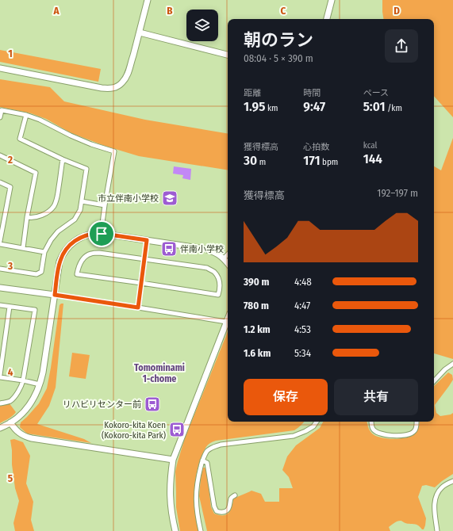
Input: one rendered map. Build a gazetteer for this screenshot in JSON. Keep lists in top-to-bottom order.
{
  "districts": ["Tomominami 1-chome"],
  "places": {
    "school or university": ["市立伴南小学校"],
    "bus stop": ["伴南小学校", "リハビリセンター前", "Kokoro-kita Koen (Kokoro-kita Park)"]
  },
  "page": {
    "heading": ["朝のラン", "08:04 · 5 × 390 m"],
    "stats": [
      ["距離", "1.95 km"],
      ["時間", "9:47"],
      ["ペース", "5:01 /km"],
      ["獲得標高", "30 m"],
      ["心拍数", "171 bpm"],
      ["kcal", "144"]
    ],
    "chart": ["獲得標高", "192–197 m"],
    "list": [
      {
        "name": "390 m",
        "note": "4:48"
      },
      {
        "name": "780 m",
        "note": "4:47"
      },
      {
        "name": "1.2 km",
        "note": "4:53"
      },
      {
        "name": "1.6 km",
        "note": "5:34"
      }
    ],
    "buttons": ["保存", "共有"]
  },
  "grid": {
    "columns": [
      "A",
      "B",
      "C",
      "D"
    ],
    "rows": [
      "1",
      "2",
      "3",
      "4",
      "5"
    ]
  }
}
